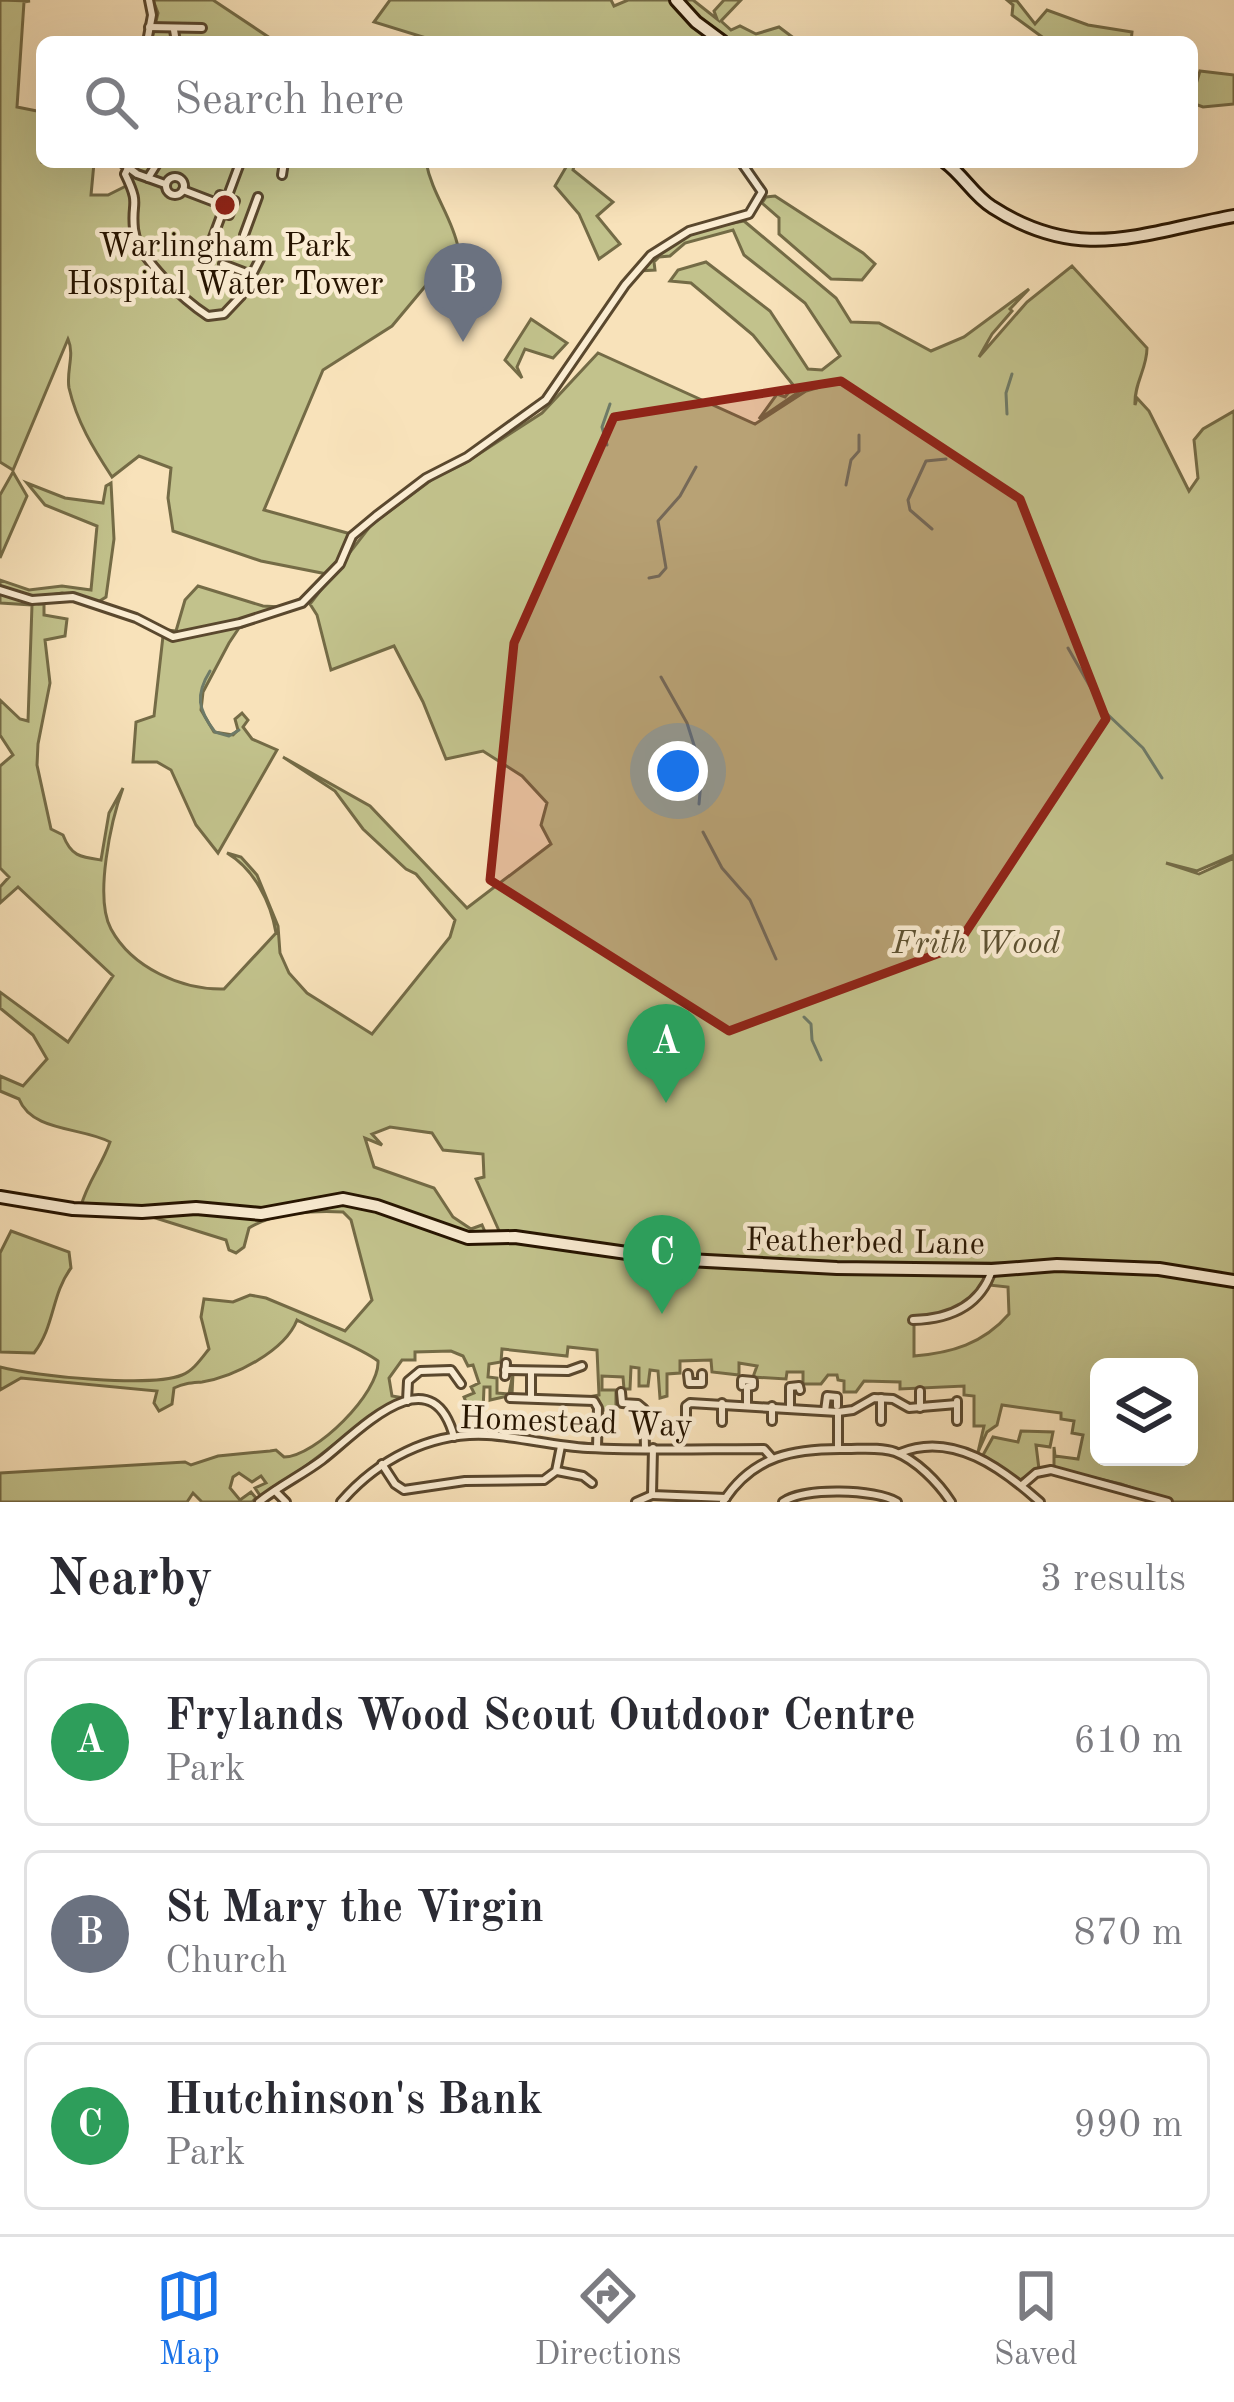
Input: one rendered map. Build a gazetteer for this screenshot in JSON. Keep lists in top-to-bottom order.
{
  "streets": {
    "street": ["Featherbed Lane", "Homestead Way"]
  },
  "parks": ["Frith Wood"],
  "places": ["Warlingham Park Hospital Water Tower"],
  "page": {
    "search": "Search here",
    "pins": ["B", "A", "C"],
    "heading": ["Nearby", "3 results"],
    "list": [
      {
        "mark": "A",
        "name": "Frylands Wood Scout Outdoor Centre",
        "note": "Park",
        "value": "610 m"
      },
      {
        "mark": "B",
        "name": "St Mary the Virgin",
        "note": "Church",
        "value": "870 m"
      },
      {
        "mark": "C",
        "name": "Hutchinson's Bank",
        "note": "Park",
        "value": "990 m"
      }
    ],
    "nav": ["Map", "Directions", "Saved"]
  }
}
